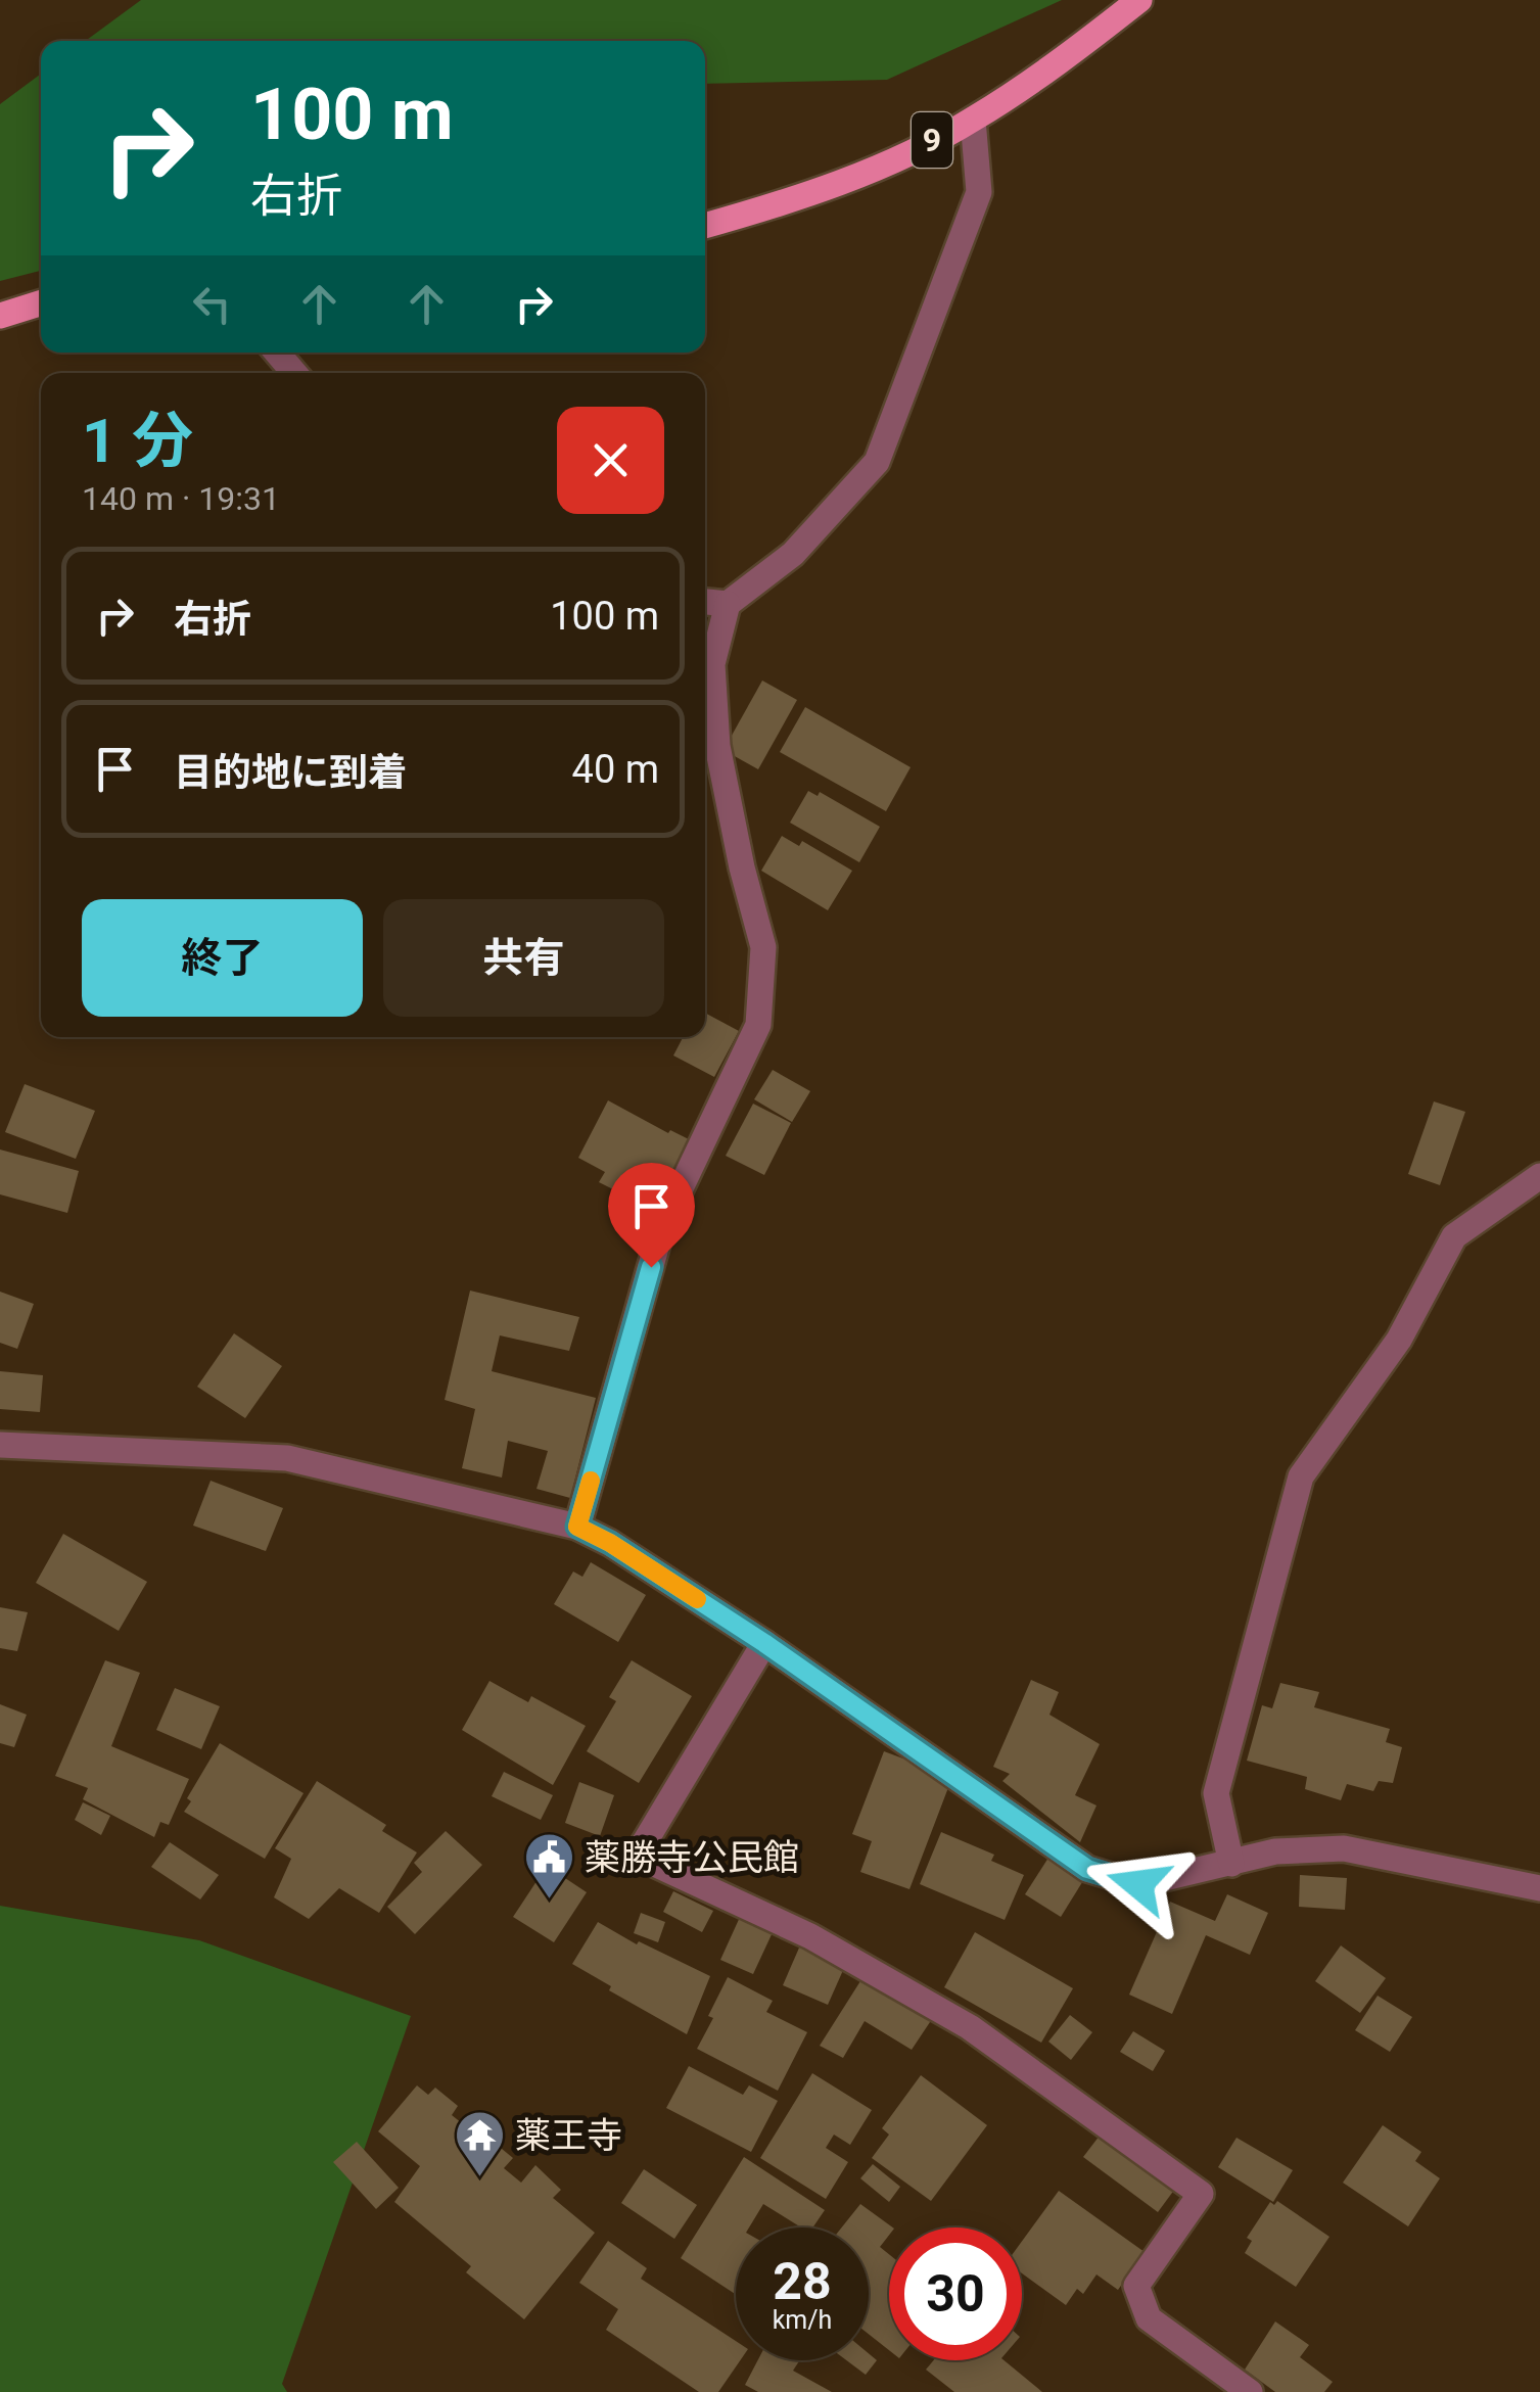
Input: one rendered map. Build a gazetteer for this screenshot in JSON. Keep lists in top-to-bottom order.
{
  "streets": {
    "main road": ["9"]
  },
  "places": {
    "public building": ["薬勝寺公民館"],
    "temple": ["薬王寺"]
  },
  "page": {
    "turn": ["100 m", "右折"],
    "heading": ["1 分", "140 m · 19:31"],
    "list": [
      {
        "name": "右折",
        "value": "100 m"
      },
      {
        "name": "目的地に到着",
        "value": "40 m"
      }
    ],
    "buttons": ["終了", "共有"],
    "speed": "28 km/h",
    "limit": "30"
  }
}
